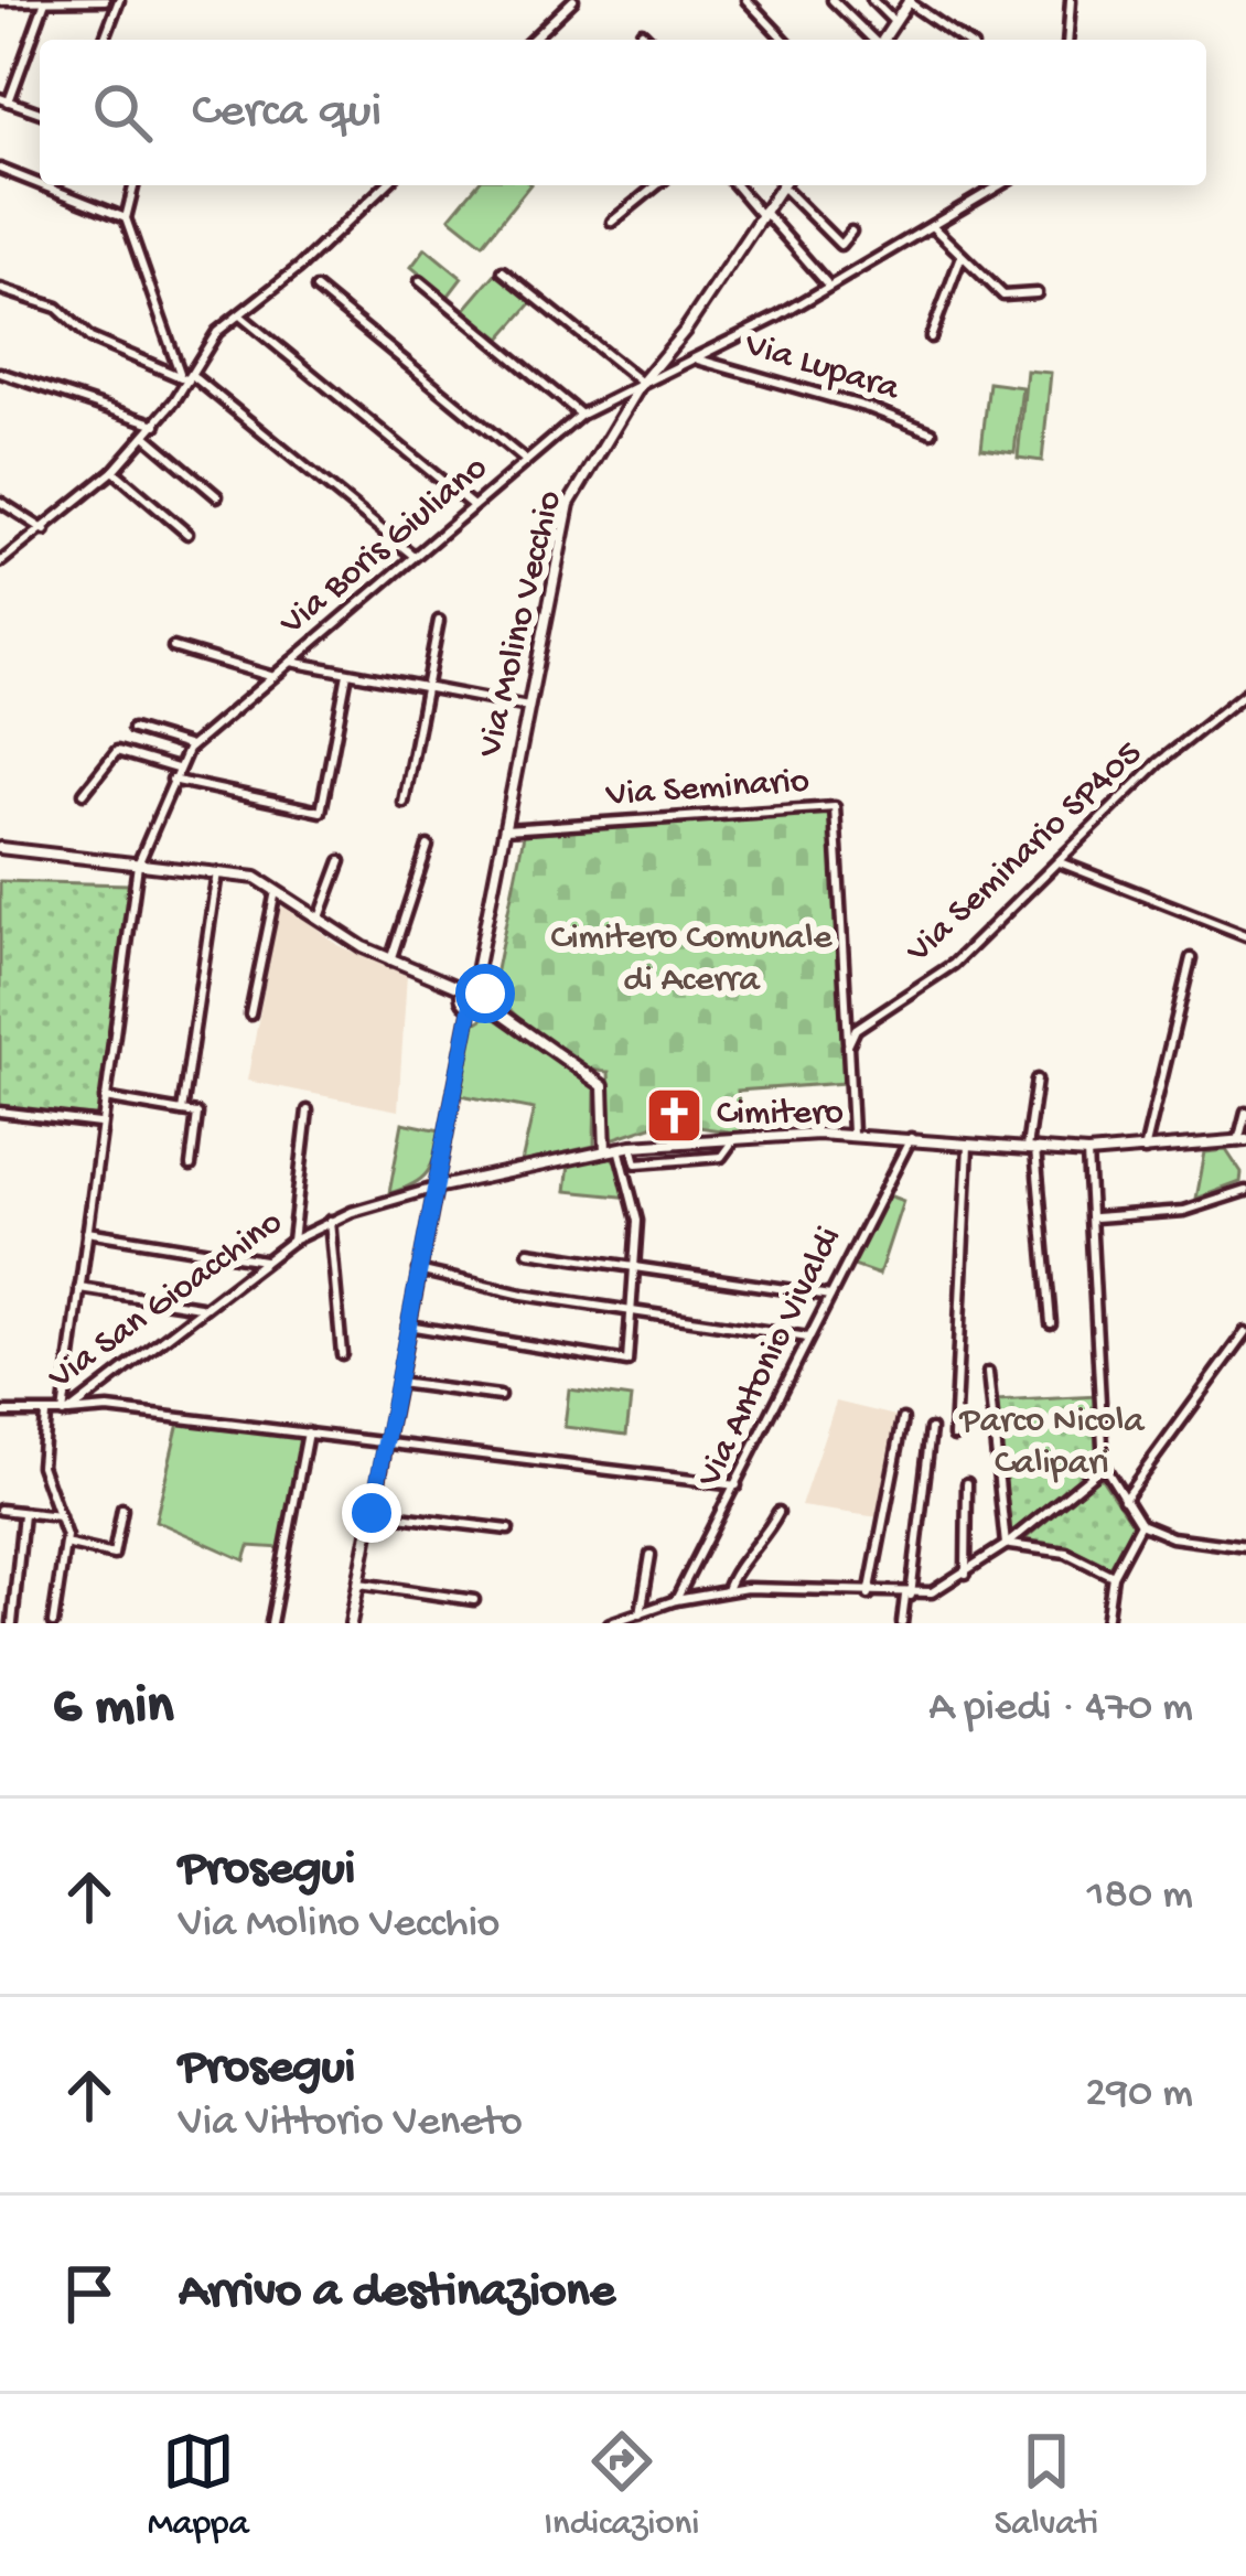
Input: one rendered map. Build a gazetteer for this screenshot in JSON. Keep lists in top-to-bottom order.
{
  "streets": {
    "street": [
      "Via Lupara",
      "Via Boris Giuliano",
      "Via Molino Vecchio",
      "Via Seminario",
      "Via Seminario SP405",
      "Via San Gioacchino",
      "Via Antonio Vivaldi"
    ]
  },
  "crossings": [
    ["Via Lupara", "Via Boris Giuliano"],
    ["Via Boris Giuliano", "Via Molino Vecchio"],
    ["Via Boris Giuliano", "Via San Gioacchino"],
    ["Via Molino Vecchio", "Via Seminario"],
    ["Via Seminario", "Via Seminario SP405"]
  ],
  "parks": ["Cimitero Comunale di Acerra", "Parco Nicola Calipari"],
  "places": {
    "church": ["Cimitero"]
  },
  "page": {
    "search": "Cerca qui",
    "heading": ["6 min", "A piedi · 470 m"],
    "list": [
      ["Prosegui", "Via Molino Vecchio", "180 m"],
      ["Prosegui", "Via Vittorio Veneto", "290 m"],
      "Arrivo a destinazione"
    ],
    "nav": ["Mappa", "Indicazioni", "Salvati"]
  }
}
